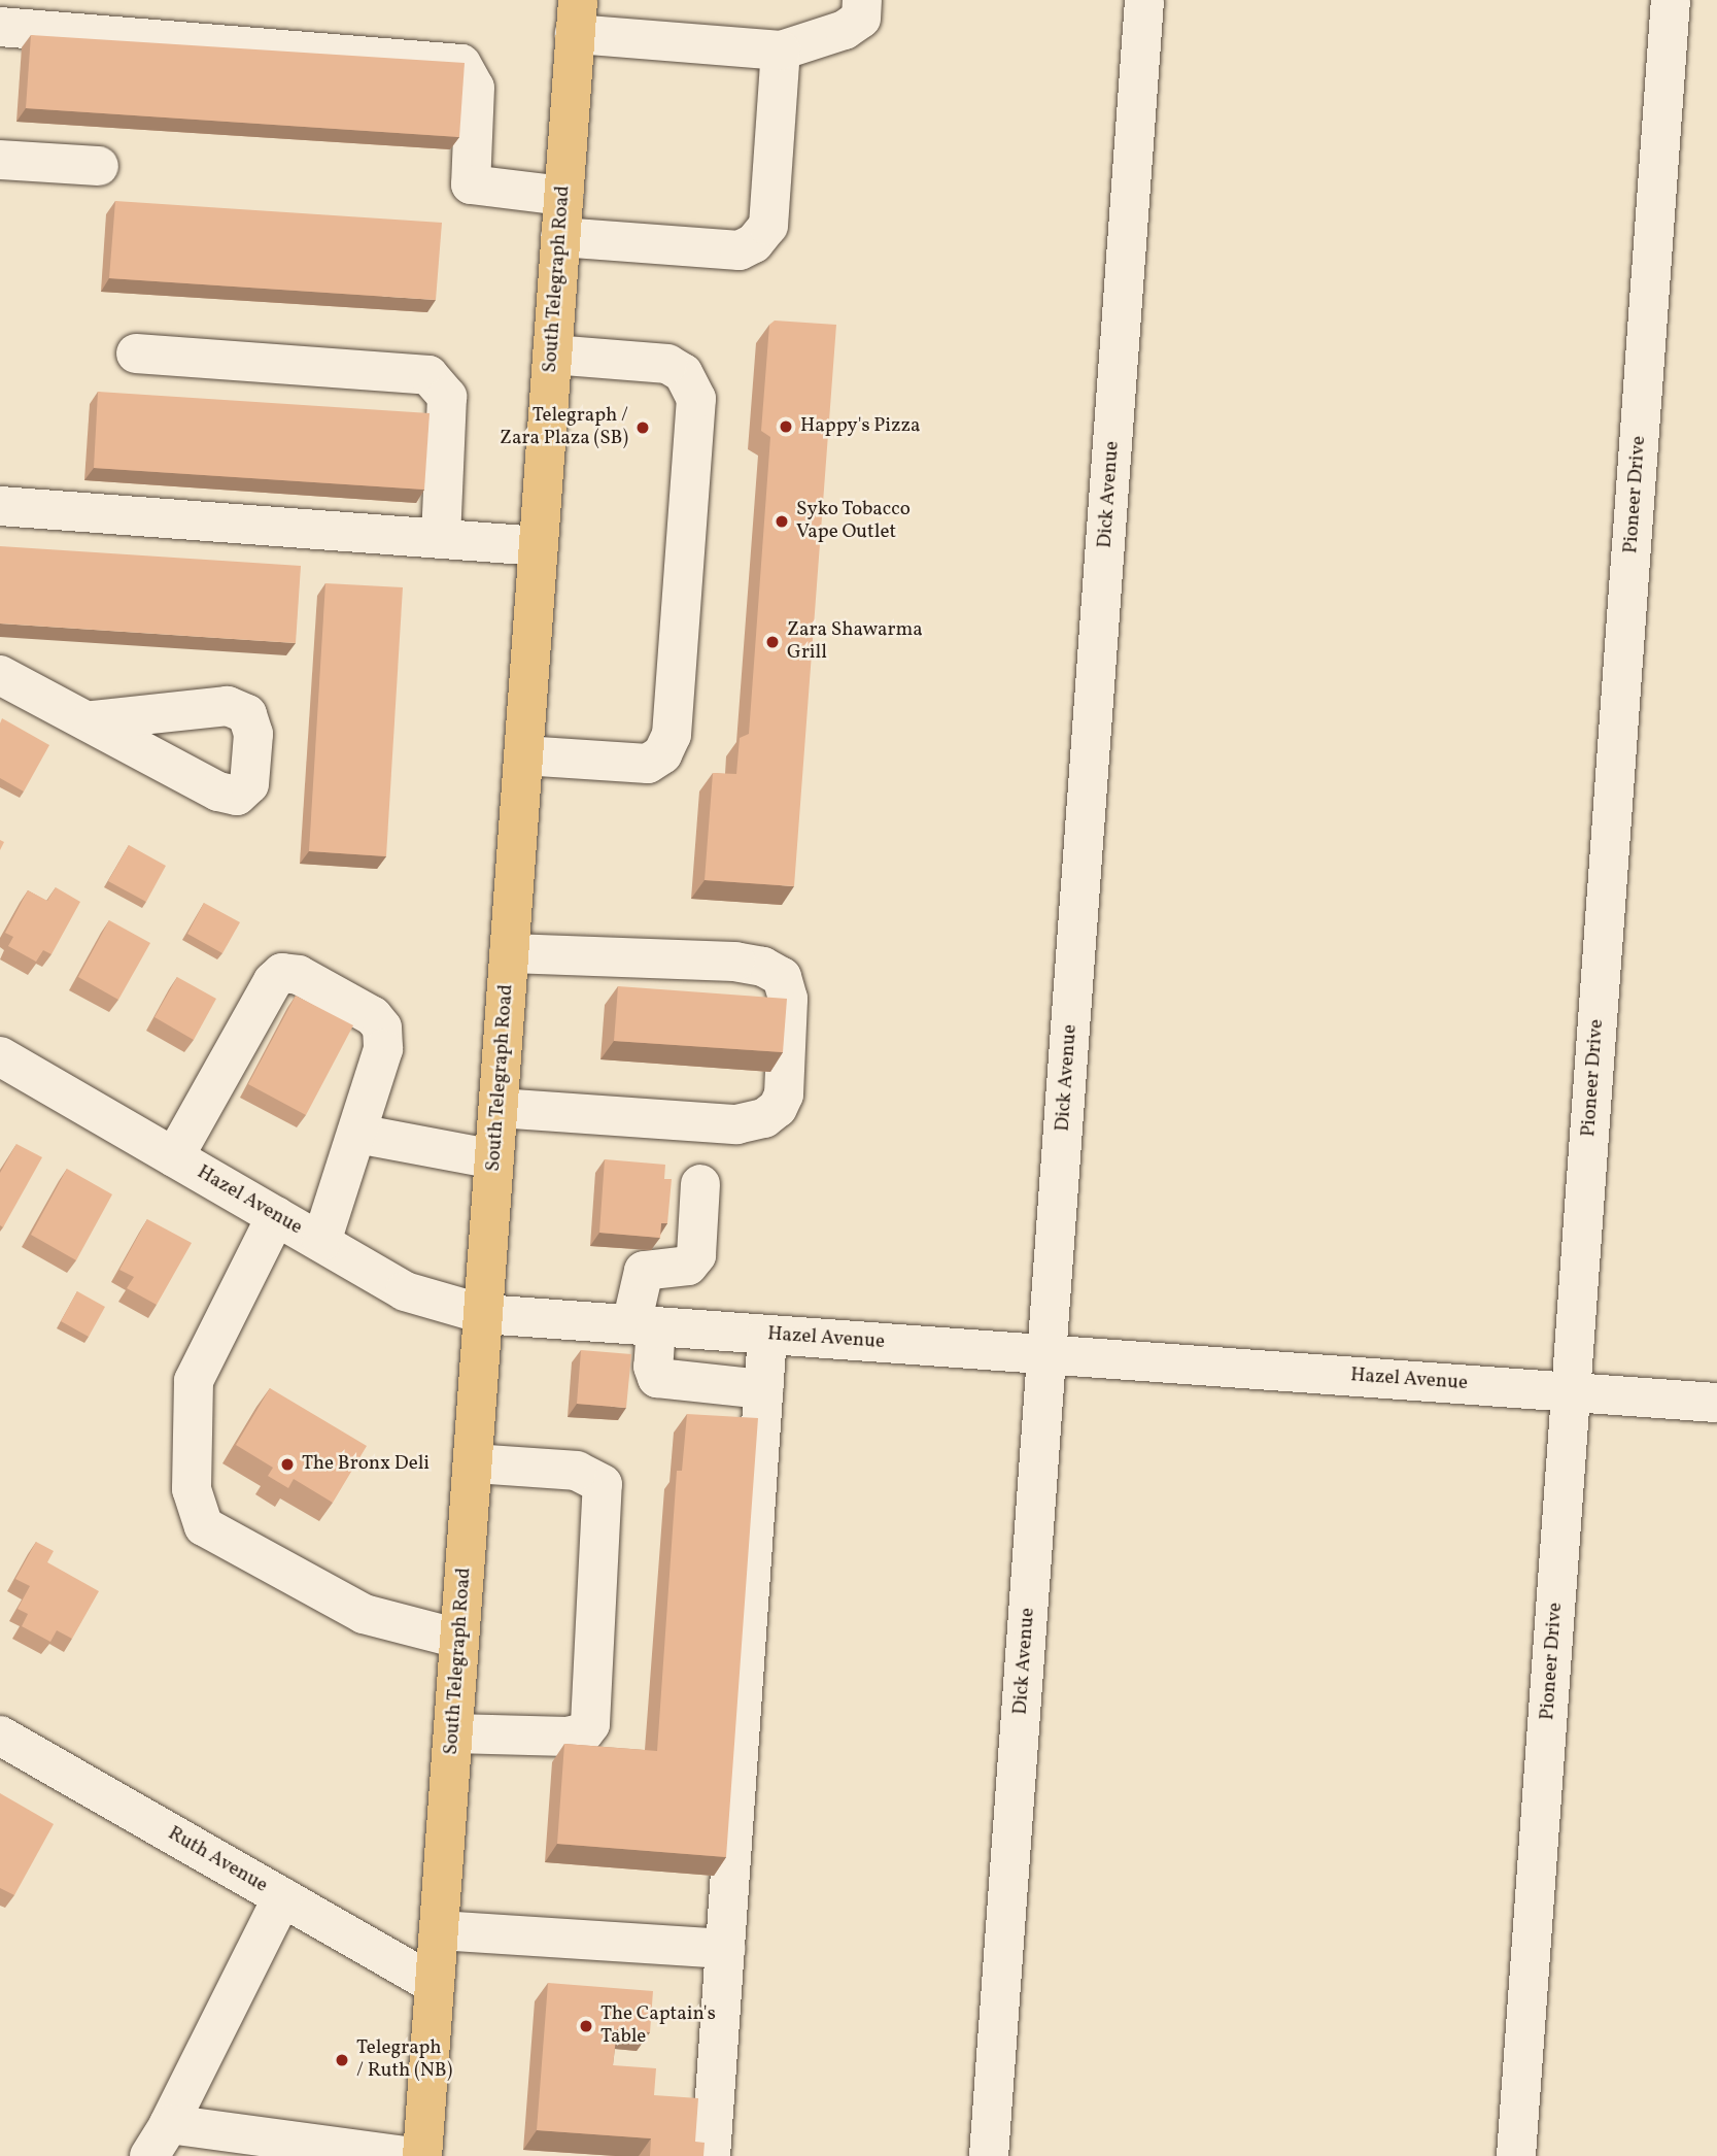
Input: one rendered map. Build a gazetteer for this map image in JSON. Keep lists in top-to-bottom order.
{
  "streets": {
    "highway": ["South Telegraph Road"],
    "street": [
      "Dick Avenue",
      "Pioneer Drive",
      "Hazel Avenue",
      "Ruth Avenue"
    ]
  },
  "crossings": [
    ["South Telegraph Road", "Hazel Avenue"],
    ["South Telegraph Road", "Ruth Avenue"],
    ["Dick Avenue", "Hazel Avenue"],
    ["Pioneer Drive", "Hazel Avenue"]
  ],
  "places": [
    "Happy's Pizza",
    "Telegraph / Zara Plaza (SB)",
    "Syko Tobacco Vape Outlet",
    "Zara Shawarma Grill",
    "The Bronx Deli",
    "The Captain's Table",
    "Telegraph / Ruth (NB)"
  ]
}
